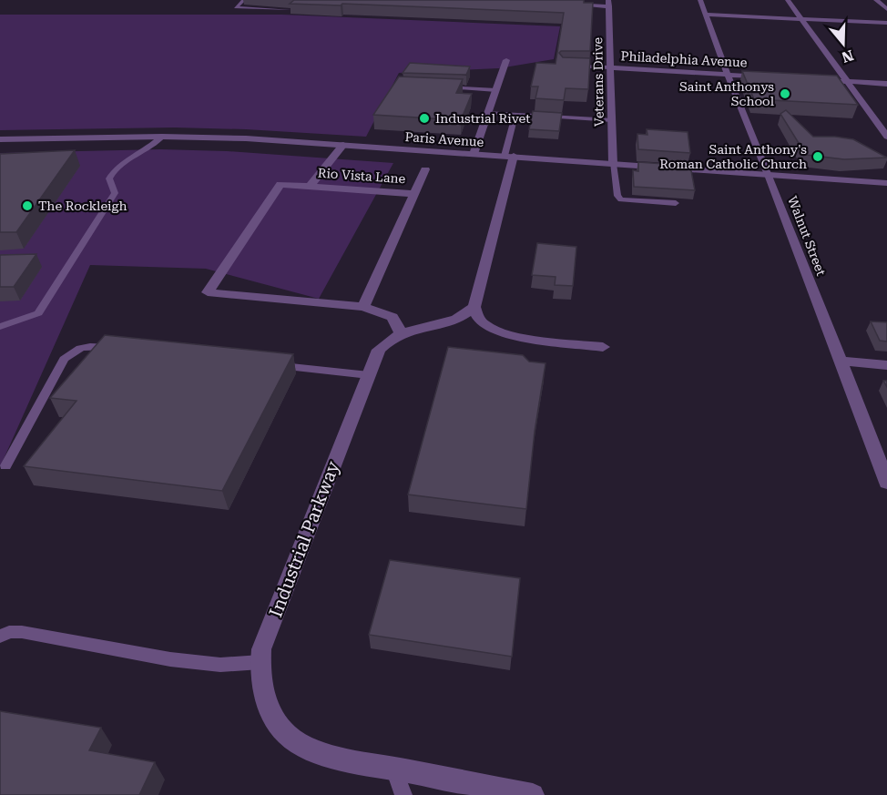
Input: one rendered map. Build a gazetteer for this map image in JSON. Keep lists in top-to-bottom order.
{
  "streets": {
    "street": [
      "Philadelphia Avenue",
      "Veterans Drive",
      "Paris Avenue",
      "Rio Vista Lane",
      "Walnut Street",
      "Industrial Parkway"
    ]
  },
  "crossings": [
    ["Philadelphia Avenue", "Veterans Drive"],
    ["Philadelphia Avenue", "Walnut Street"],
    ["Veterans Drive", "Paris Avenue"],
    ["Paris Avenue", "Walnut Street"]
  ],
  "places": [
    "Saint Anthonys School",
    "Industrial Rivet",
    "Saint Anthony's Roman Catholic Church",
    "The Rockleigh"
  ],
  "north": "bottom"
}
